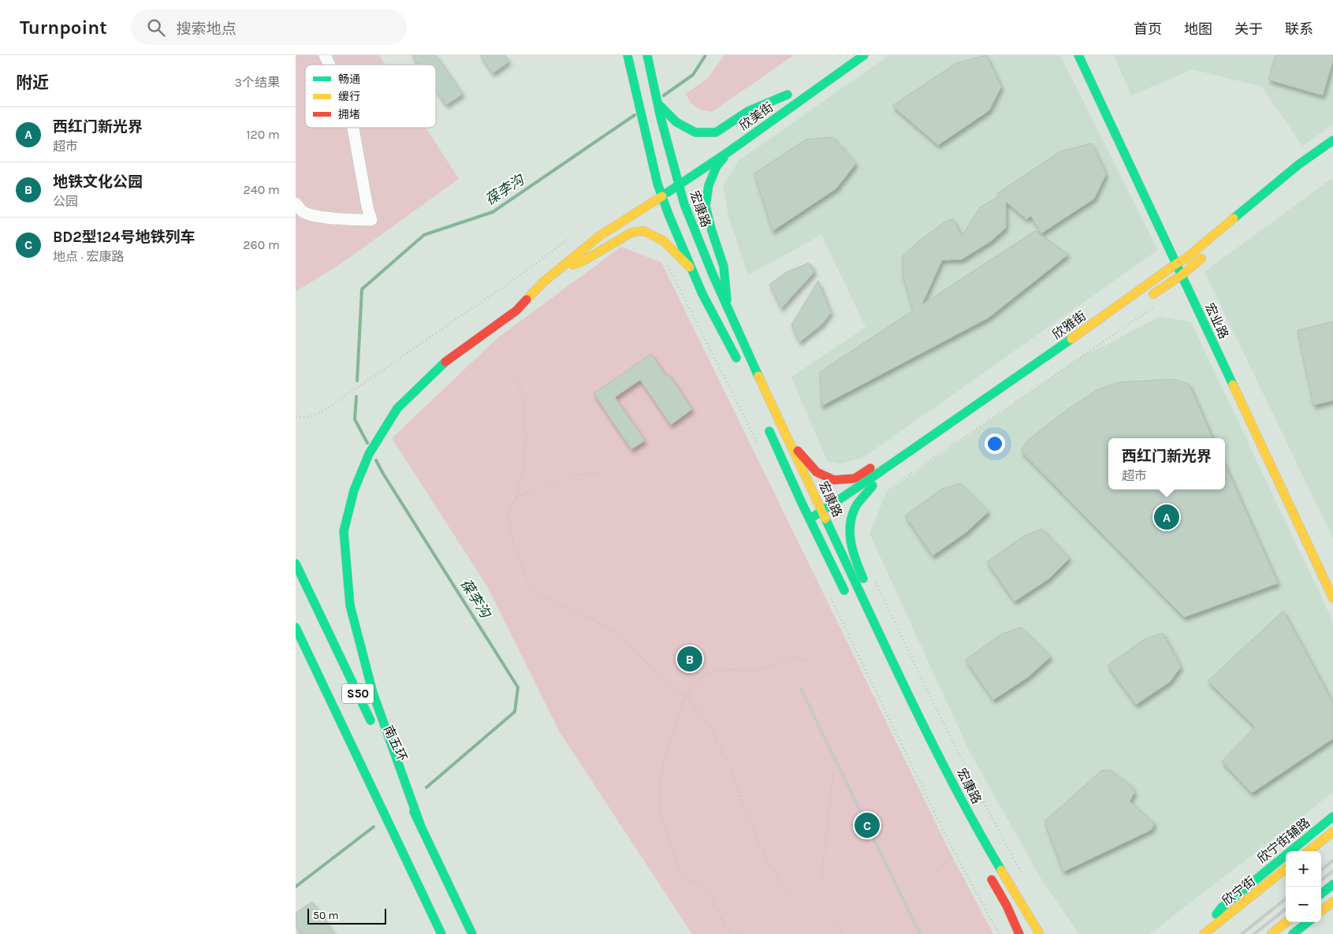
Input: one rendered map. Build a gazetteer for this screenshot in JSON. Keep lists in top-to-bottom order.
{
  "streets": {
    "main road": [
      "欣美街",
      "宏康路",
      "宏业路",
      "欣雅街",
      "S50",
      "南五环",
      "欣宁街辅路",
      "欣宁街"
    ]
  },
  "crossings": [
    ["欣美街", "宏康路"],
    ["欣美街", "南五环"],
    ["宏康路", "欣雅街"],
    ["宏业路", "欣雅街"],
    ["欣宁街辅路", "欣宁街"]
  ],
  "water": ["葆李沟"],
  "legend": ["畅通", "缓行", "拥堵"],
  "scale_bar": "50 m",
  "page": {
    "header": "Turnpoint",
    "search": "搜索地点",
    "nav": [
      "首页",
      "地图",
      "关于",
      "联系"
    ],
    "heading": ["附近", "3个结果"],
    "list": [
      {
        "mark": "A",
        "name": "西红门新光界",
        "note": "超市",
        "value": "120 m"
      },
      {
        "mark": "B",
        "name": "地铁文化公园",
        "note": "公园",
        "value": "240 m"
      },
      {
        "mark": "C",
        "name": "BD2型124号地铁列车",
        "note": "地点 · 宏康路",
        "value": "260 m"
      }
    ],
    "popup": ["西红门新光界", "超市"],
    "pins": ["A", "B", "C"],
    "map_buttons": ["+", "−"],
    "scale": "50 m"
  }
}
